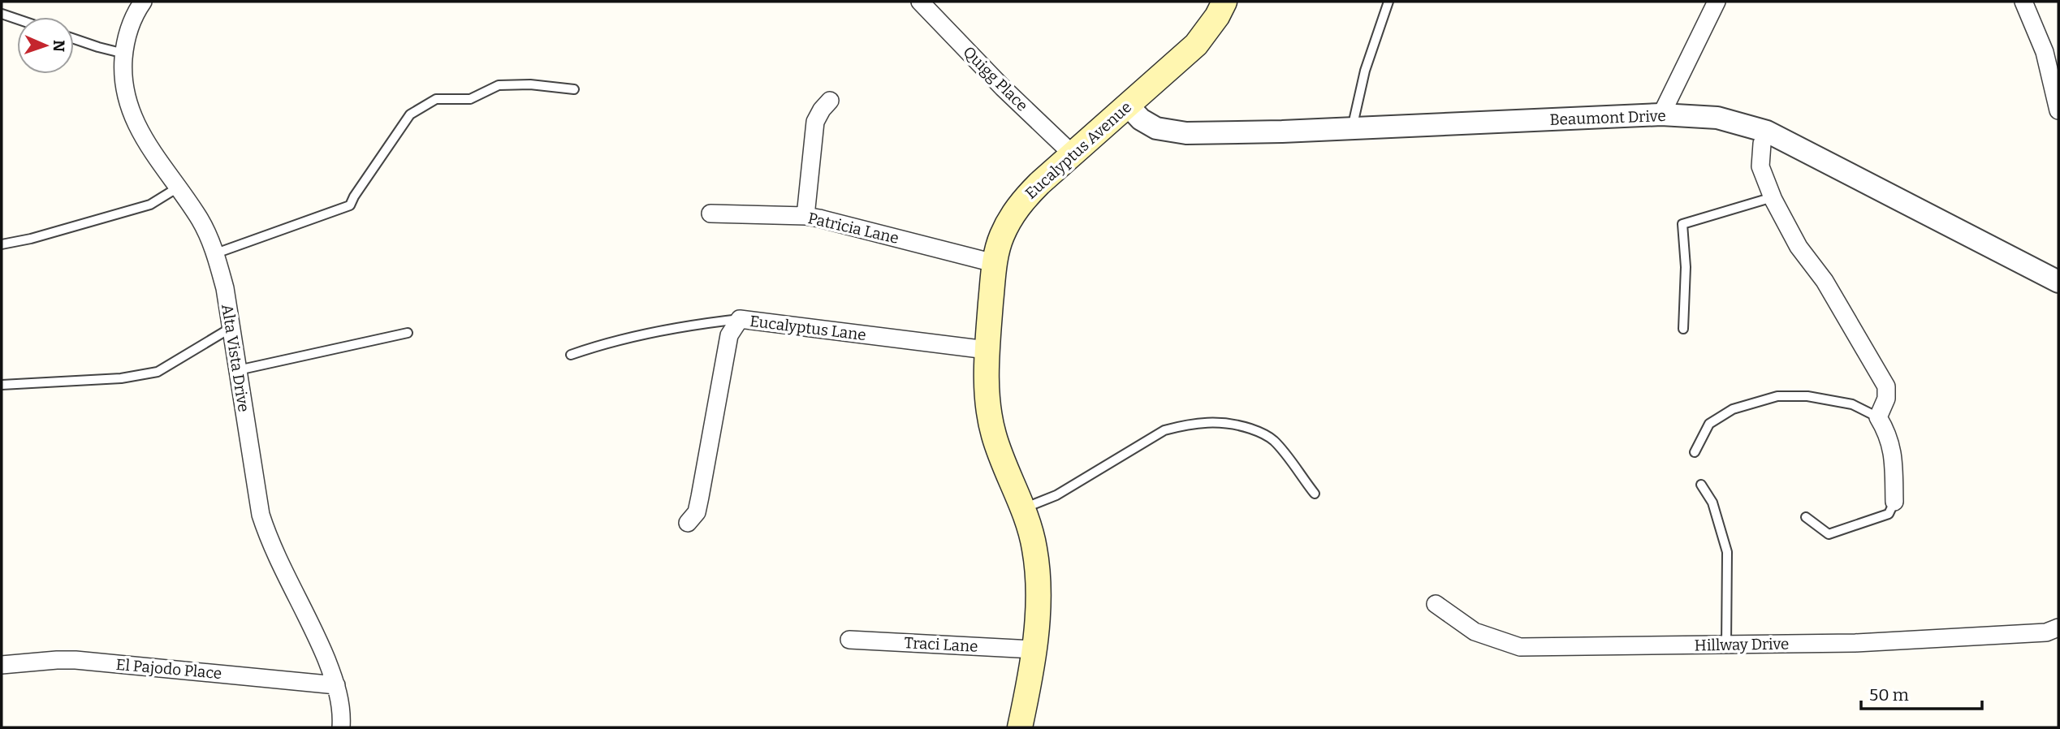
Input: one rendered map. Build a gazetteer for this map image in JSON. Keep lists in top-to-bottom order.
{
  "streets": {
    "main road": ["Eucalyptus Avenue"],
    "street": [
      "Quigg Place",
      "Beaumont Drive",
      "Patricia Lane",
      "Eucalyptus Lane",
      "Alta Vista Drive",
      "Traci Lane",
      "Hillway Drive",
      "El Pajodo Place"
    ]
  },
  "crossings": [
    ["Quigg Place", "Eucalyptus Avenue"],
    ["Beaumont Drive", "Eucalyptus Avenue"],
    ["Eucalyptus Avenue", "Patricia Lane"],
    ["Eucalyptus Avenue", "Eucalyptus Lane"],
    ["Eucalyptus Avenue", "Traci Lane"],
    ["Alta Vista Drive", "El Pajodo Place"]
  ],
  "scale_bar": "50 m",
  "north": "right"
}
